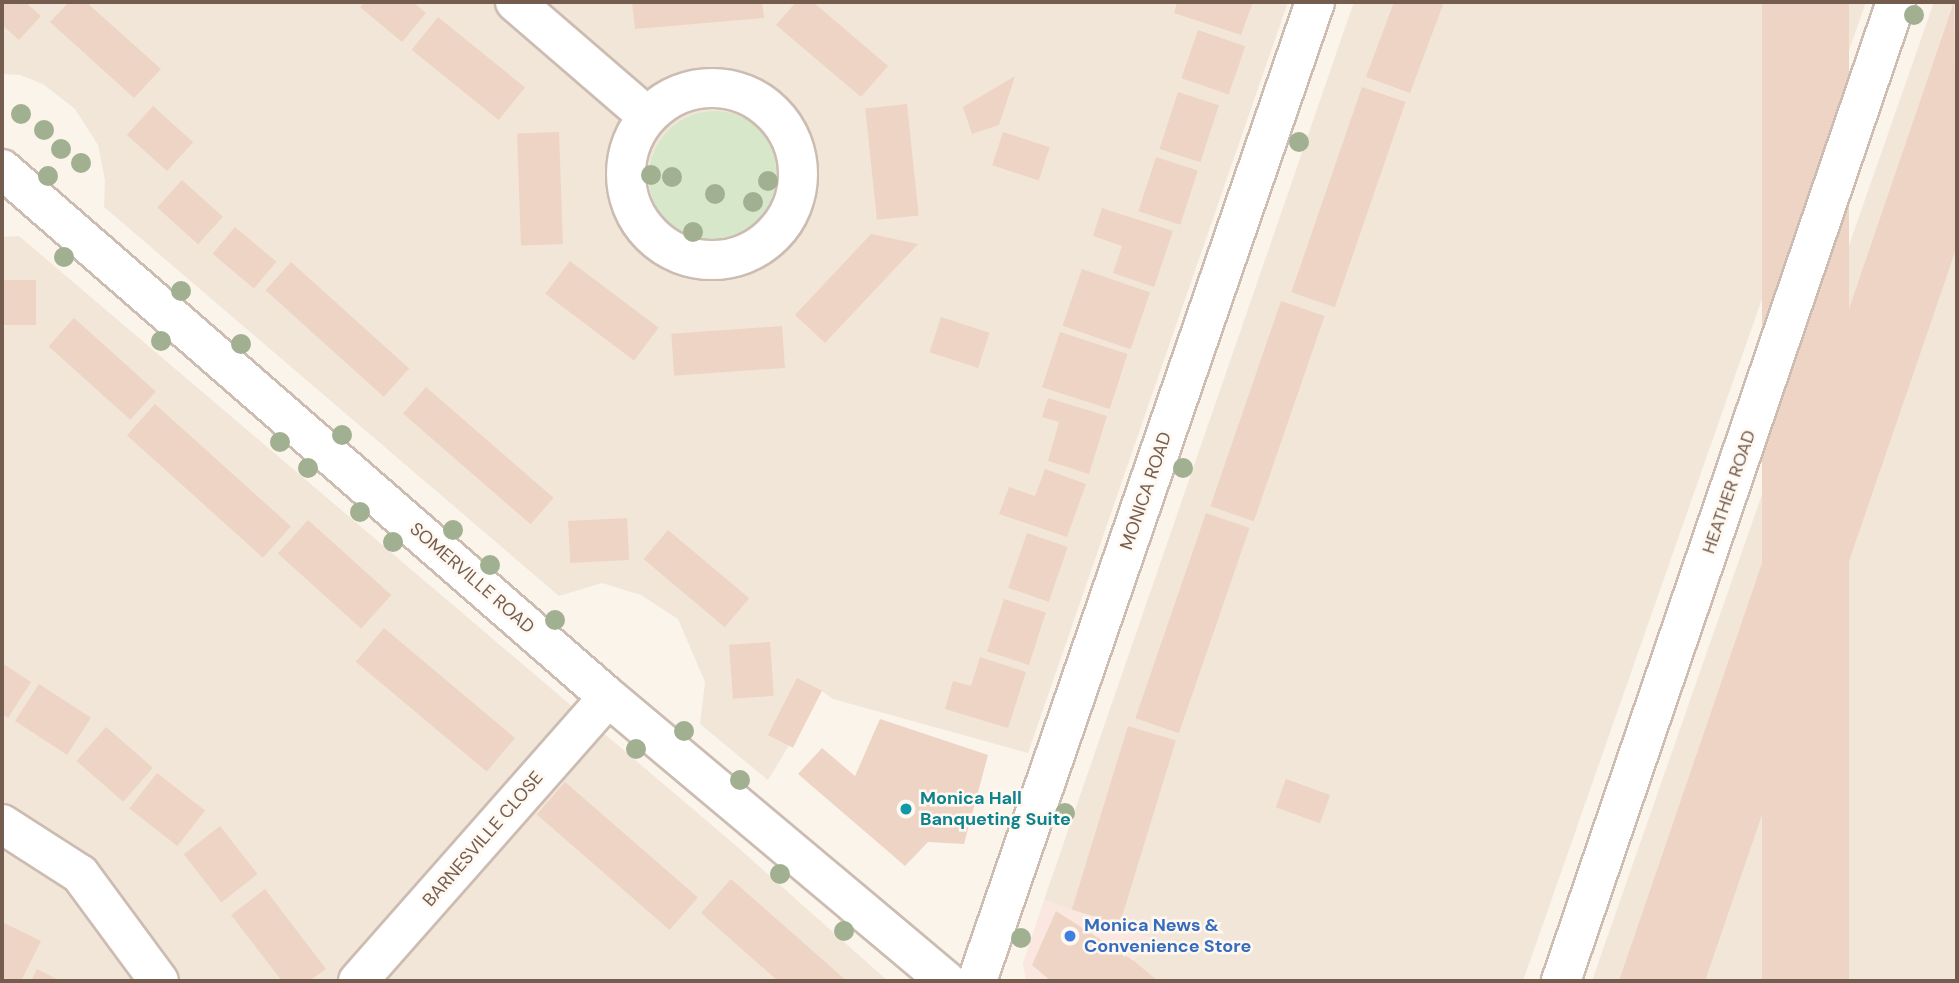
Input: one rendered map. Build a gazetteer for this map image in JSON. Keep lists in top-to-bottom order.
{
  "streets": {
    "street": [
      "MONICA ROAD",
      "HEATHER ROAD",
      "SOMERVILLE ROAD",
      "BARNESVILLE CLOSE"
    ]
  },
  "crossings": [
    ["SOMERVILLE ROAD", "BARNESVILLE CLOSE"]
  ],
  "places": ["Monica Hall Banqueting Suite", "Monica News & Convenience Store"]
}
